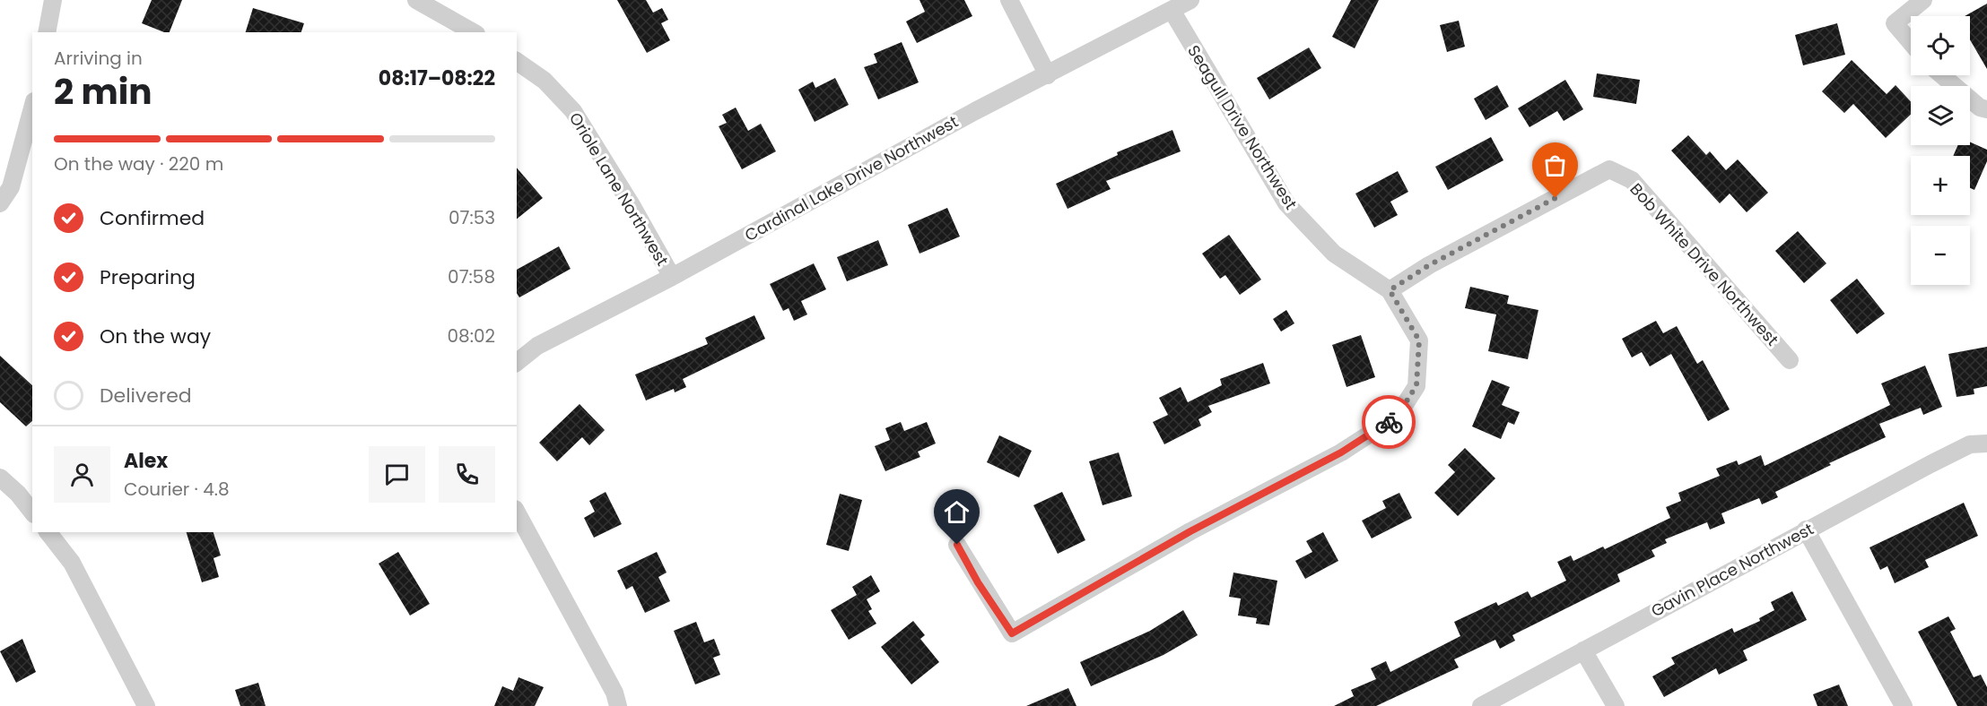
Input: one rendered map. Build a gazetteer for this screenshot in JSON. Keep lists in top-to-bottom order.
{
  "streets": {
    "street": [
      "Seagull Drive Northwest",
      "Cardinal Lake Drive Northwest",
      "Oriole Lane Northwest",
      "Bob White Drive Northwest",
      "Gavin Place Northwest"
    ]
  },
  "crossings": [
    ["Seagull Drive Northwest", "Cardinal Lake Drive Northwest"],
    ["Seagull Drive Northwest", "Bob White Drive Northwest"],
    ["Cardinal Lake Drive Northwest", "Oriole Lane Northwest"]
  ],
  "page": {
    "map_buttons": ["+", "−"],
    "heading": ["2 min", "Arriving in", "08:17–08:22"],
    "panel": ["Alex", "Courier · 4.8"],
    "bar": "On the way · 220 m",
    "list": [
      ["Confirmed", "07:53"],
      ["Preparing", "07:58"],
      ["On the way", "08:02"],
      "Delivered"
    ]
  }
}
